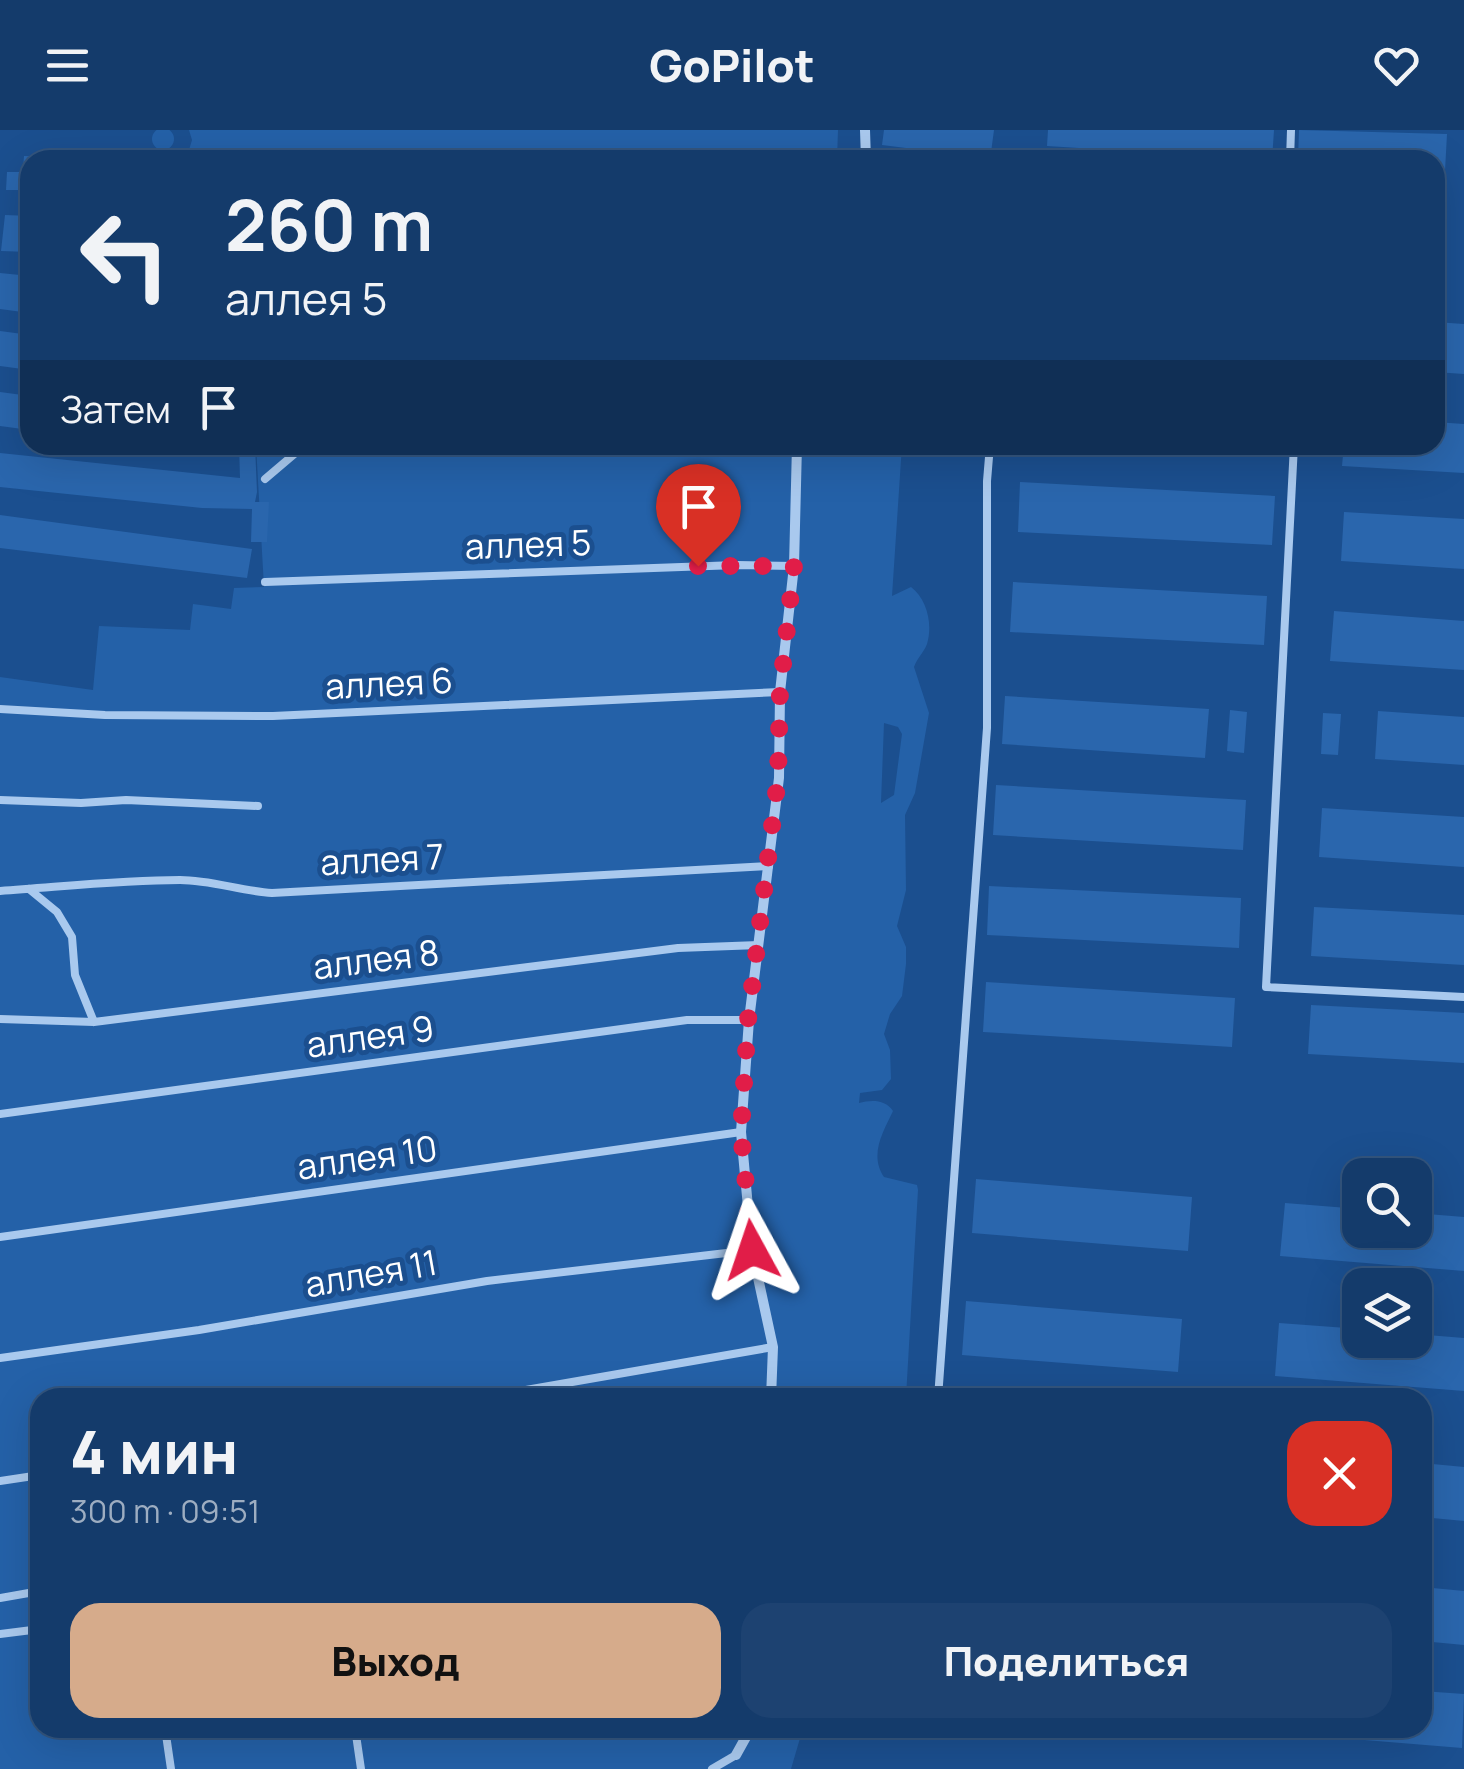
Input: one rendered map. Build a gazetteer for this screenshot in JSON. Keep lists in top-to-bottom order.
{
  "streets": {
    "lane": [
      "аллея 5",
      "аллея 6",
      "аллея 7",
      "аллея 8",
      "аллея 9",
      "аллея 10",
      "аллея 11"
    ]
  },
  "page": {
    "header": "GoPilot",
    "turn": ["260 m", "аллея 5"],
    "then": "Затем",
    "heading": ["4 мин", "300 m · 09:51"],
    "buttons": ["Выход", "Поделиться"]
  }
}
